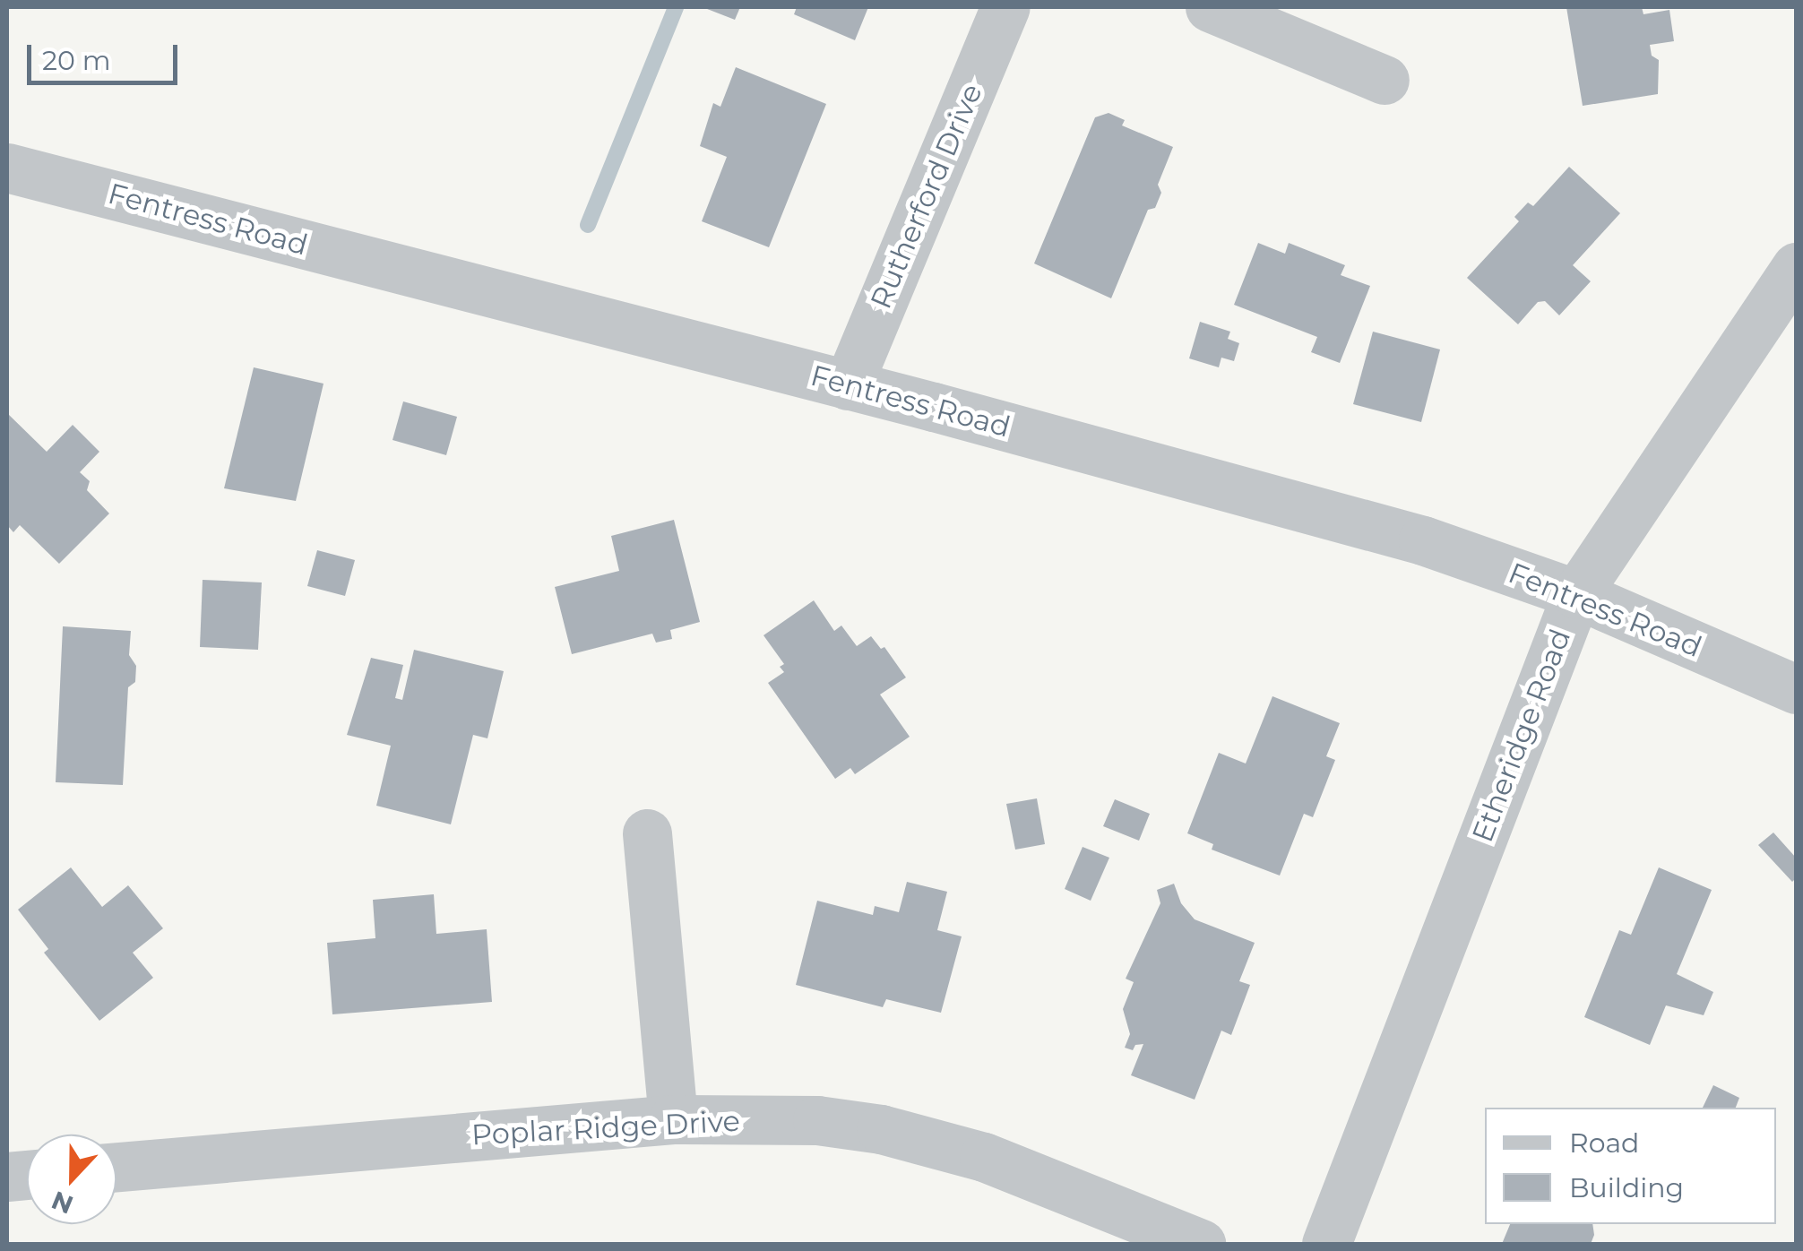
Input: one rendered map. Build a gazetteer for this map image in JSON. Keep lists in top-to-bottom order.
{
  "streets": {
    "street": [
      "Rutherford Drive",
      "Fentress Road",
      "Etheridge Road",
      "Poplar Ridge Drive"
    ]
  },
  "crossings": [
    ["Rutherford Drive", "Fentress Road"],
    ["Fentress Road", "Etheridge Road"]
  ],
  "legend": ["Road", "Building"],
  "scale_bar": "20 m",
  "north": "bottom"
}
